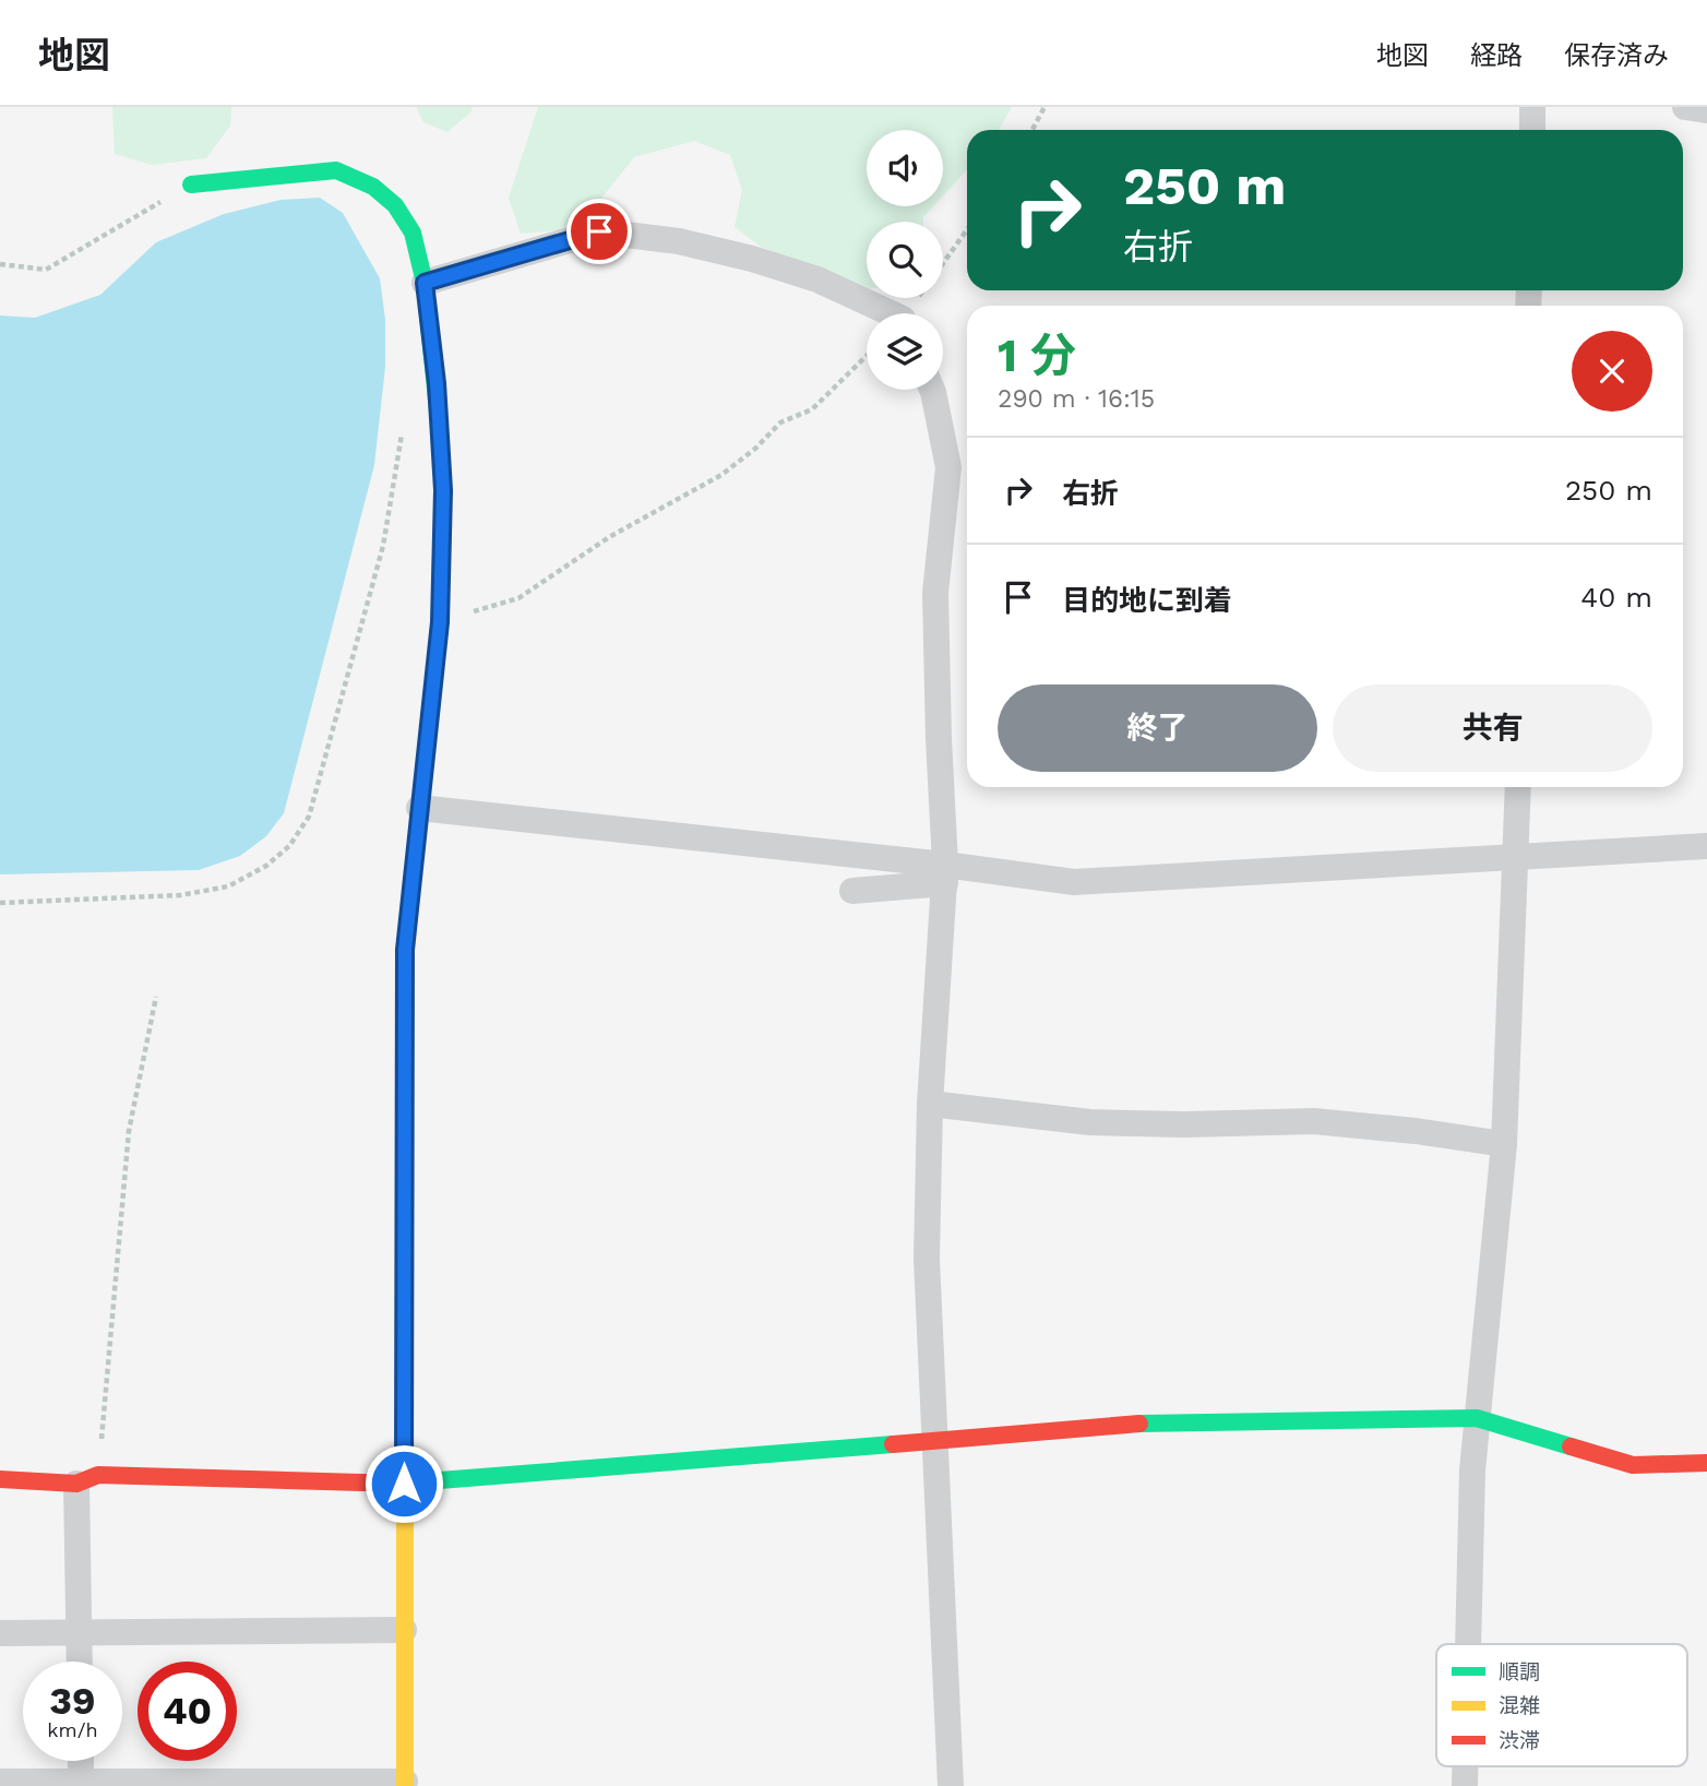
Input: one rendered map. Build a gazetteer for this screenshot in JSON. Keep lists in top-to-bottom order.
{
  "legend": ["順調", "混雑", "渋滞"],
  "page": {
    "header": "地図",
    "nav": ["地図", "経路", "保存済み"],
    "turn": ["250 m", "右折"],
    "heading": ["1 分", "290 m · 16:15"],
    "list": [
      {
        "name": "右折",
        "value": "250 m"
      },
      {
        "name": "目的地に到着",
        "value": "40 m"
      }
    ],
    "buttons": ["終了", "共有"],
    "speed": "39 km/h",
    "limit": "40"
  }
}
